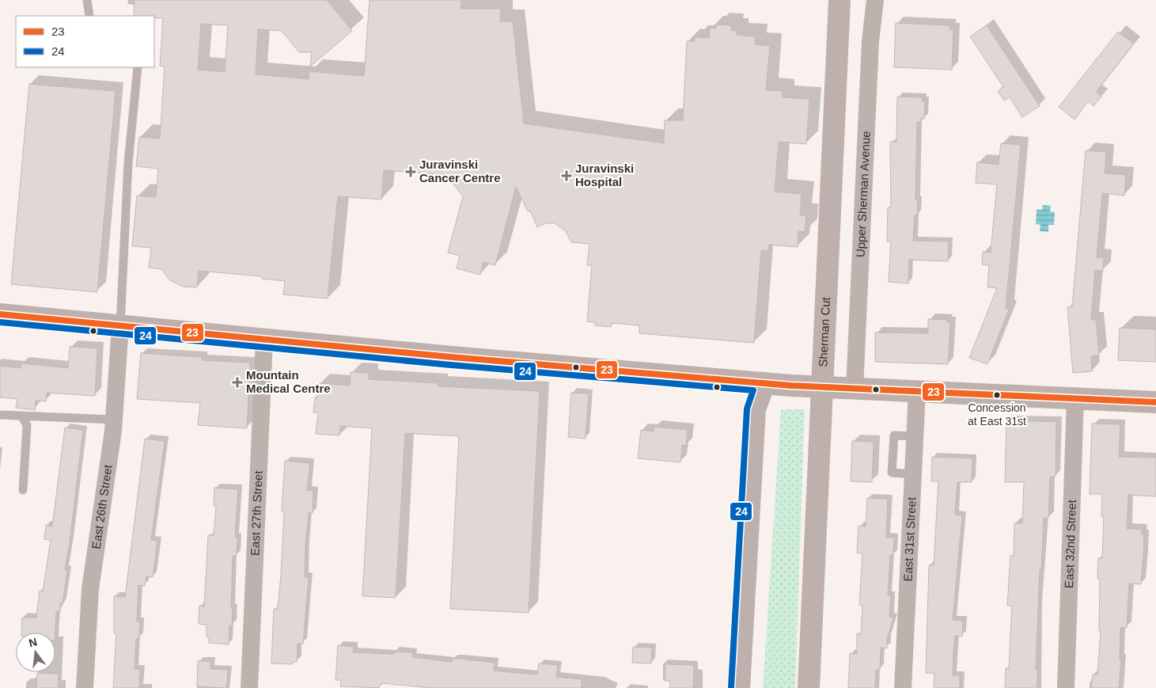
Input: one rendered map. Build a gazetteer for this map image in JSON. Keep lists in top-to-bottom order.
{
  "streets": {
    "main road": ["Sherman Cut"],
    "street": [
      "Upper Sherman Avenue",
      "East 26th Street",
      "East 27th Street",
      "East 31st Street",
      "East 32nd Street"
    ]
  },
  "places": {
    "health": ["Juravinski Cancer Centre", "Juravinski Hospital", "Mountain Medical Centre"],
    "other": ["Concession at East 31st"]
  },
  "lines": ["transit line 23", "transit line 24"],
  "legend": ["23", "24"],
  "north": "top"
}
